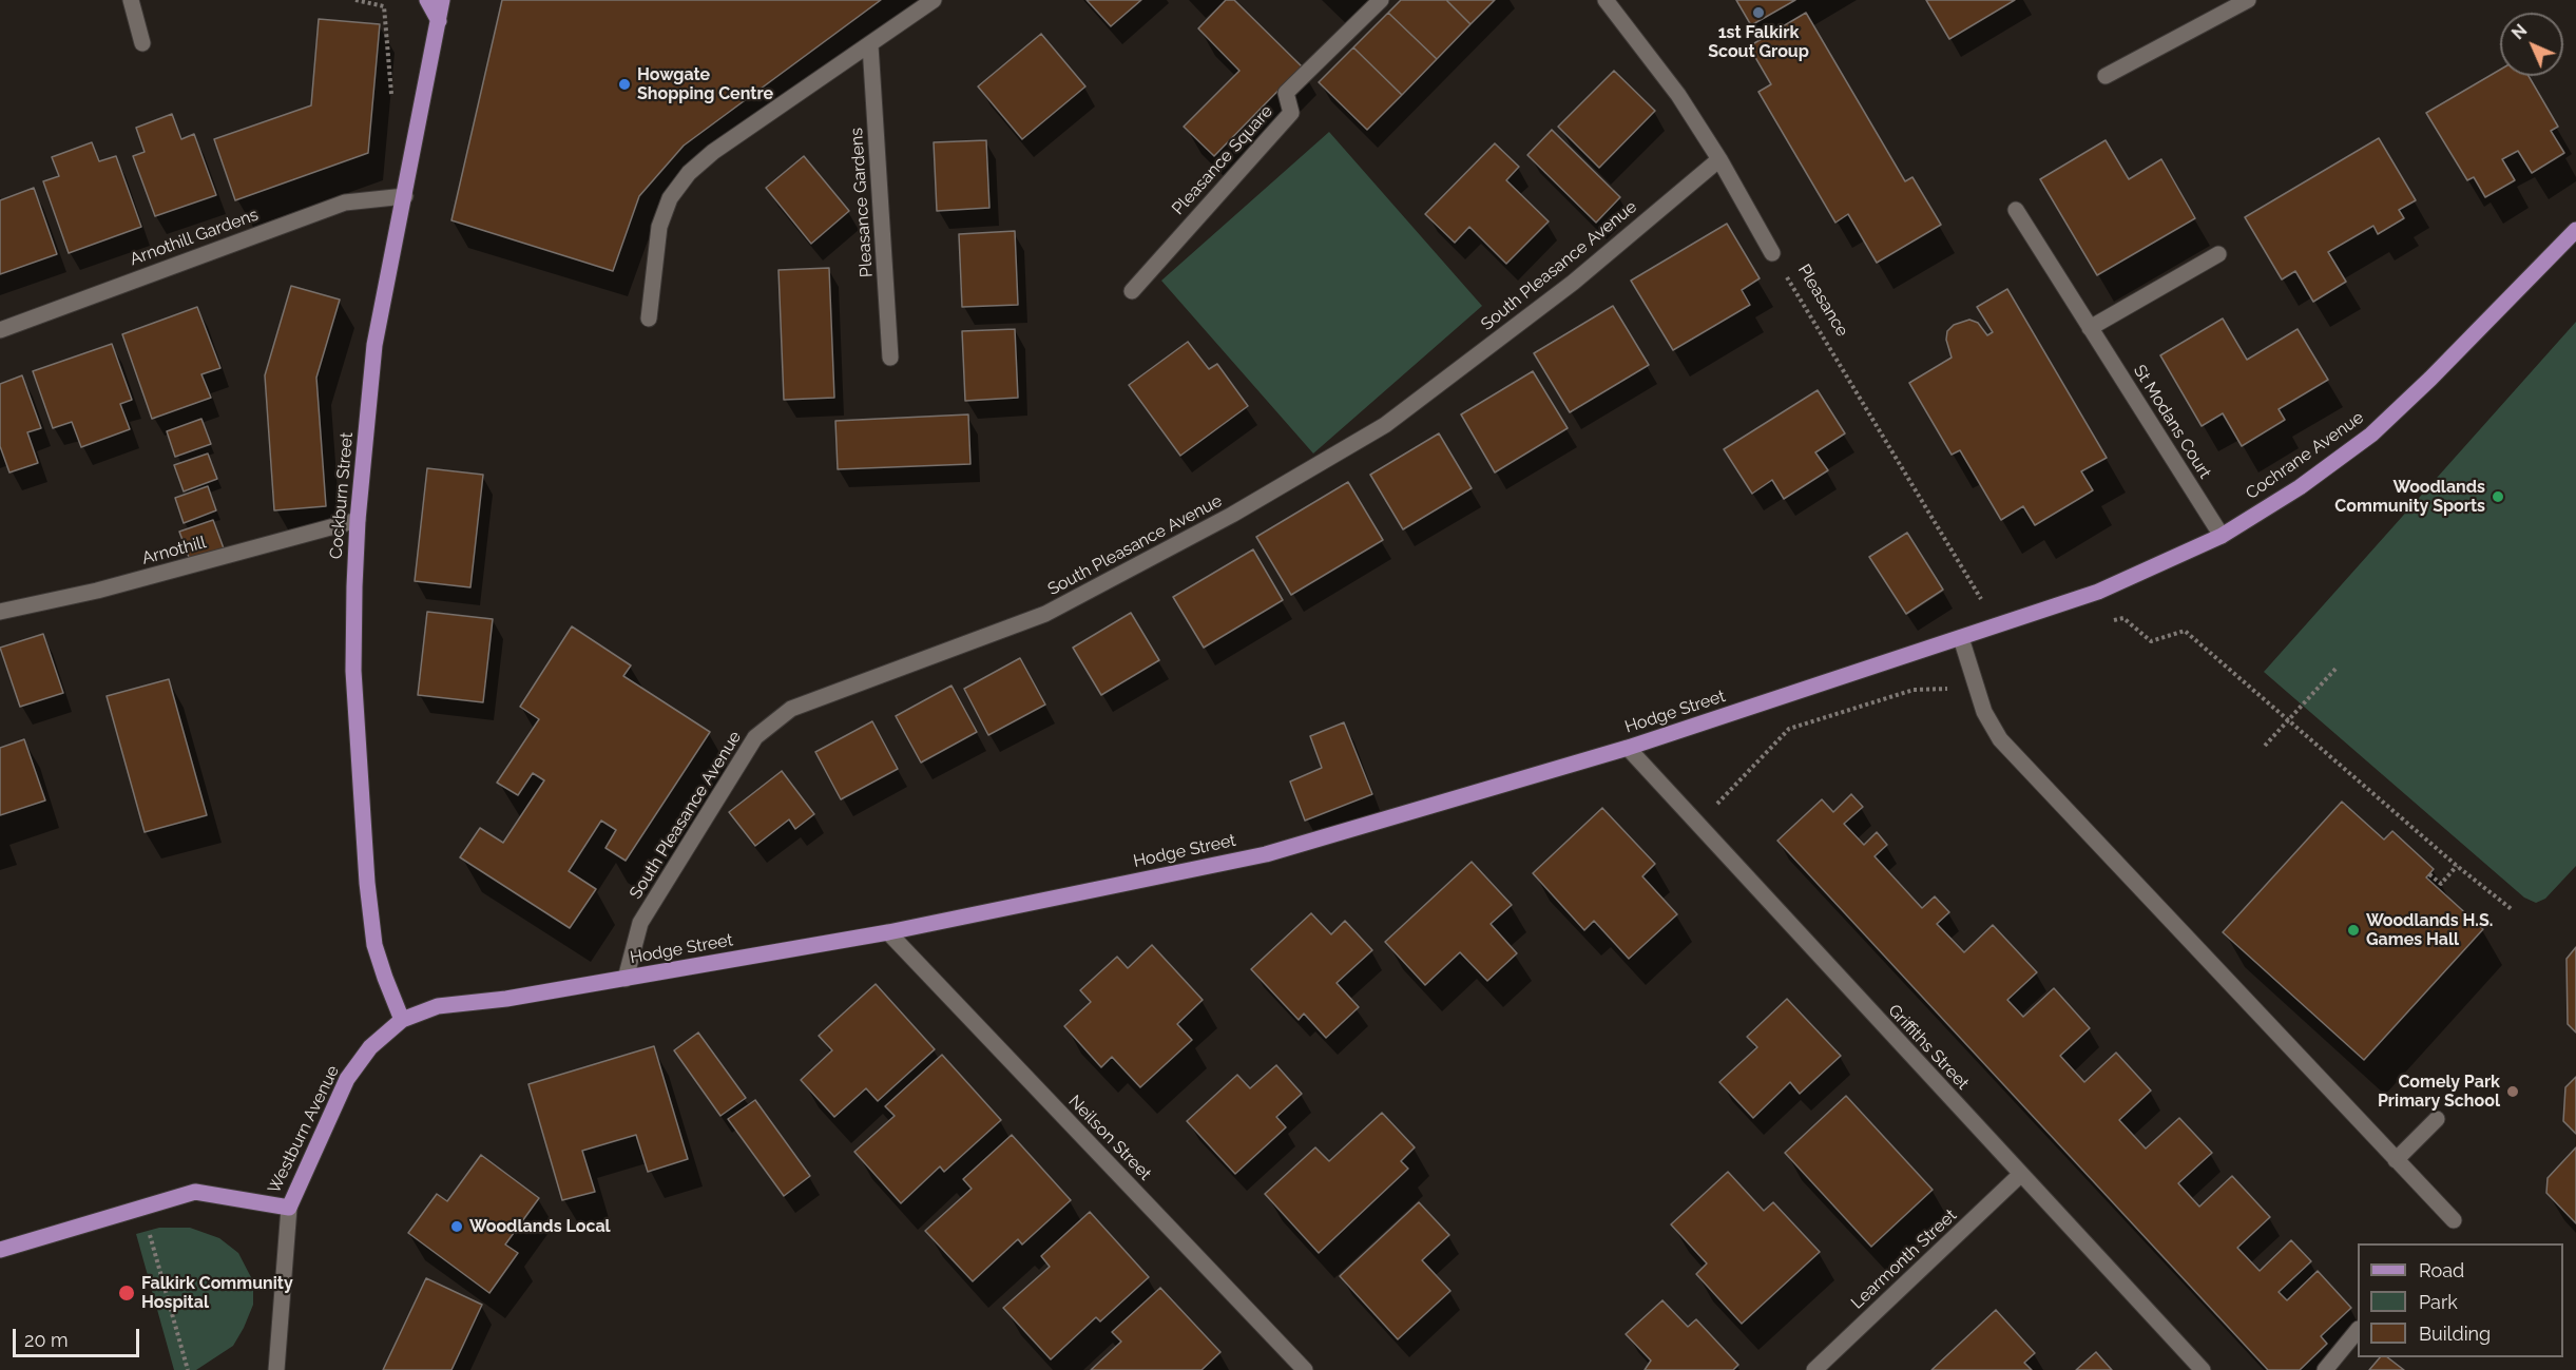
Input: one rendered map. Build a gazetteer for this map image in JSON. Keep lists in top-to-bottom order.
{
  "streets": {
    "main road": [
      "Cochrane Avenue",
      "Cockburn Street",
      "Hodge Street",
      "Westburn Avenue"
    ],
    "street": [
      "Pleasance Square",
      "Pleasance Gardens",
      "Arnothill Gardens",
      "South Pleasance Avenue",
      "St Modans Court",
      "Arnothill",
      "Griffiths Street",
      "Neilson Street",
      "Learmonth Street"
    ],
    "path": ["Pleasance"]
  },
  "crossings": [
    ["Arnothill Gardens", "Cockburn Street"],
    ["South Pleasance Avenue", "Hodge Street"],
    ["Pleasance", "Cochrane Avenue"],
    ["Pleasance", "Hodge Street"],
    ["St Modans Court", "Cochrane Avenue"],
    ["Cochrane Avenue", "Hodge Street"],
    ["Cockburn Street", "Arnothill"],
    ["Cockburn Street", "Hodge Street"],
    ["Cockburn Street", "Westburn Avenue"],
    ["Hodge Street", "Griffiths Street"],
    ["Hodge Street", "Westburn Avenue"],
    ["Hodge Street", "Neilson Street"],
    ["Griffiths Street", "Learmonth Street"]
  ],
  "places": [
    "1st Falkirk Scout Group",
    "Howgate Shopping Centre",
    "Woodlands Community Sports",
    "Woodlands H.S. Games Hall",
    "Comely Park Primary School",
    "Woodlands Local",
    "Falkirk Community Hospital"
  ],
  "legend": ["Road", "Park", "Building"],
  "scale_bar": "20 m",
  "north": "top left"
}
